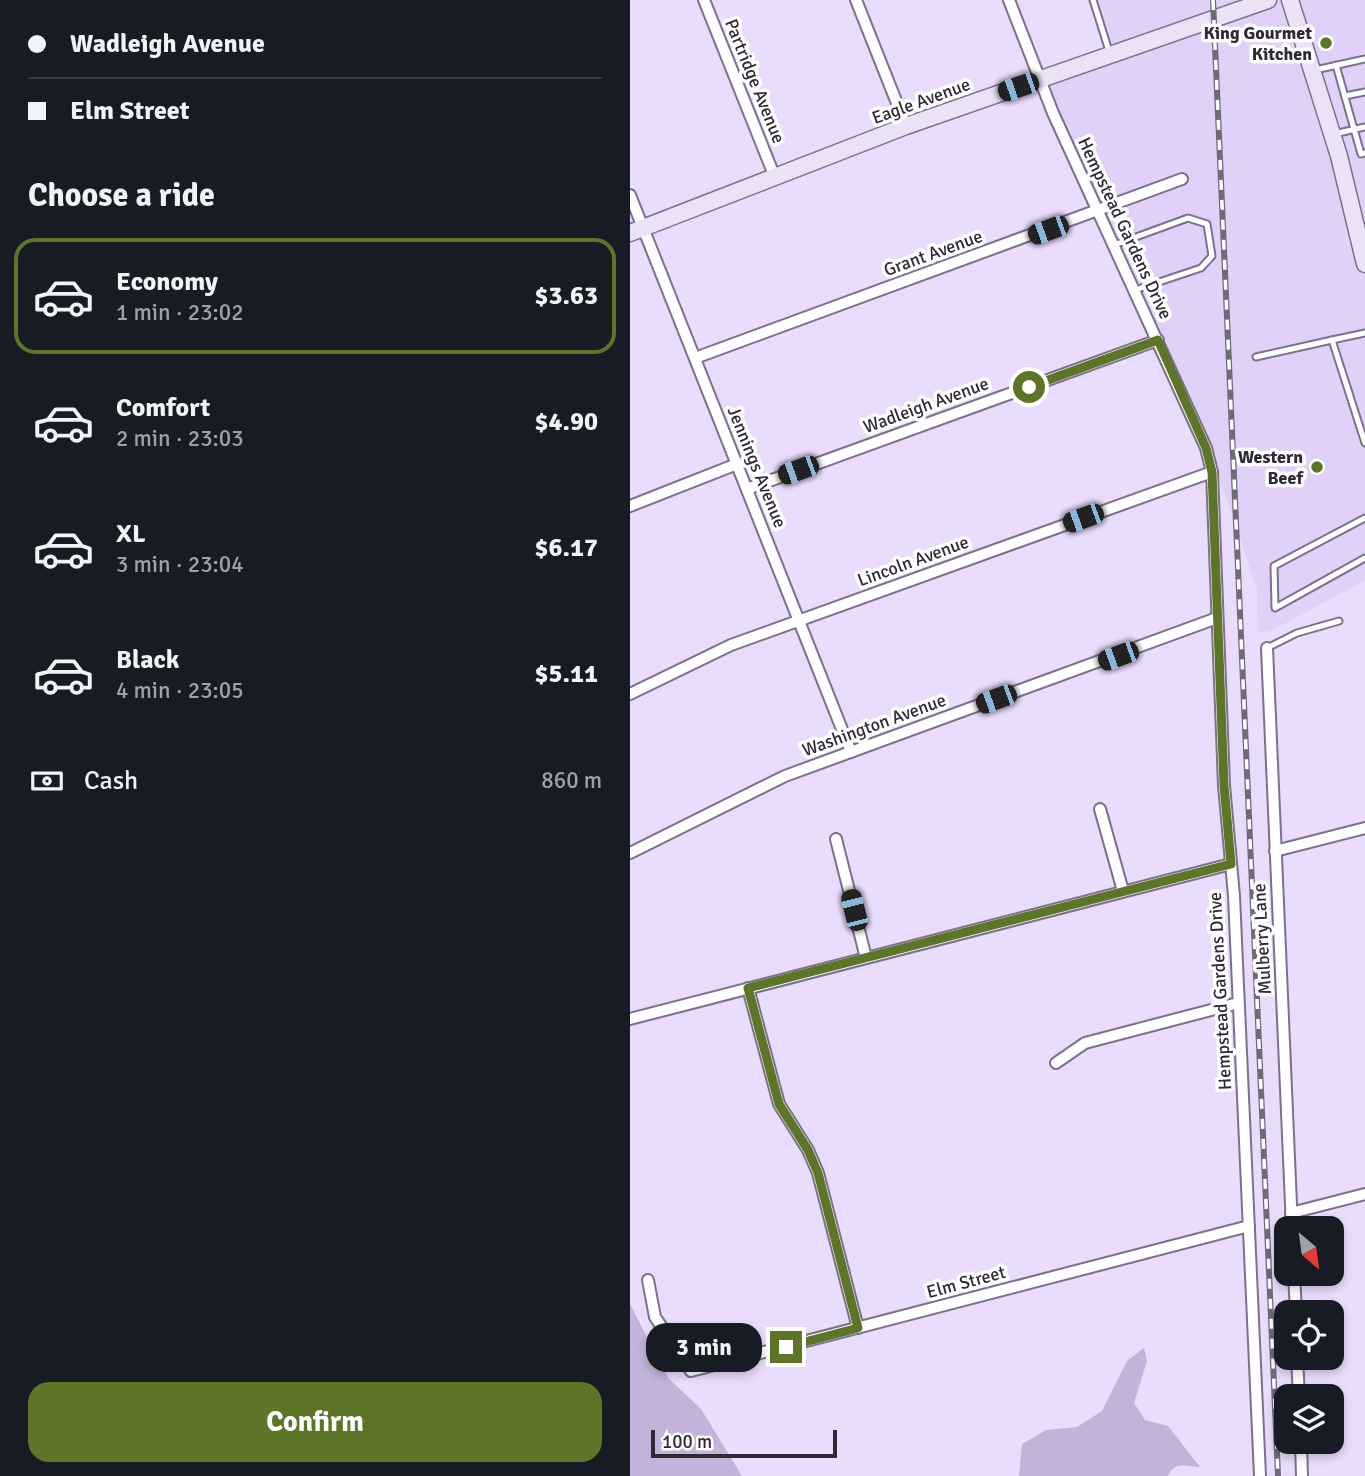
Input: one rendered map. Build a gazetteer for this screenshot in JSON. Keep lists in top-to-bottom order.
{
  "streets": {
    "street": [
      "Partridge Avenue",
      "Eagle Avenue",
      "Hempstead Gardens Drive",
      "Grant Avenue",
      "Wadleigh Avenue",
      "Jennings Avenue",
      "Lincoln Avenue",
      "Washington Avenue",
      "Mulberry Lane",
      "Elm Street"
    ]
  },
  "crossings": [
    ["Partridge Avenue", "Eagle Avenue"],
    ["Eagle Avenue", "Hempstead Gardens Drive"],
    ["Eagle Avenue", "Jennings Avenue"],
    ["Hempstead Gardens Drive", "Grant Avenue"],
    ["Hempstead Gardens Drive", "Wadleigh Avenue"],
    ["Hempstead Gardens Drive", "Lincoln Avenue"],
    ["Hempstead Gardens Drive", "Washington Avenue"],
    ["Hempstead Gardens Drive", "Elm Street"],
    ["Grant Avenue", "Jennings Avenue"],
    ["Wadleigh Avenue", "Jennings Avenue"],
    ["Jennings Avenue", "Lincoln Avenue"],
    ["Jennings Avenue", "Washington Avenue"]
  ],
  "places": ["King Gourmet Kitchen", "Western Beef"],
  "scale_bar": "100 m",
  "north": "bottom right",
  "page": {
    "banner": ["Wadleigh Avenue", "Elm Street"],
    "heading": "Choose a ride",
    "list": [
      {
        "name": "Economy",
        "note": "1 min · 23:02",
        "value": "$3.63"
      },
      {
        "name": "Comfort",
        "note": "2 min · 23:03",
        "value": "$4.90"
      },
      {
        "name": "XL",
        "note": "3 min · 23:04",
        "value": "$6.17"
      },
      {
        "name": "Black",
        "note": "4 min · 23:05",
        "value": "$5.11"
      }
    ],
    "pay": ["Cash", "860 m"],
    "bubble": "3 min",
    "buttons": "Confirm",
    "scale": "100 m"
  }
}
